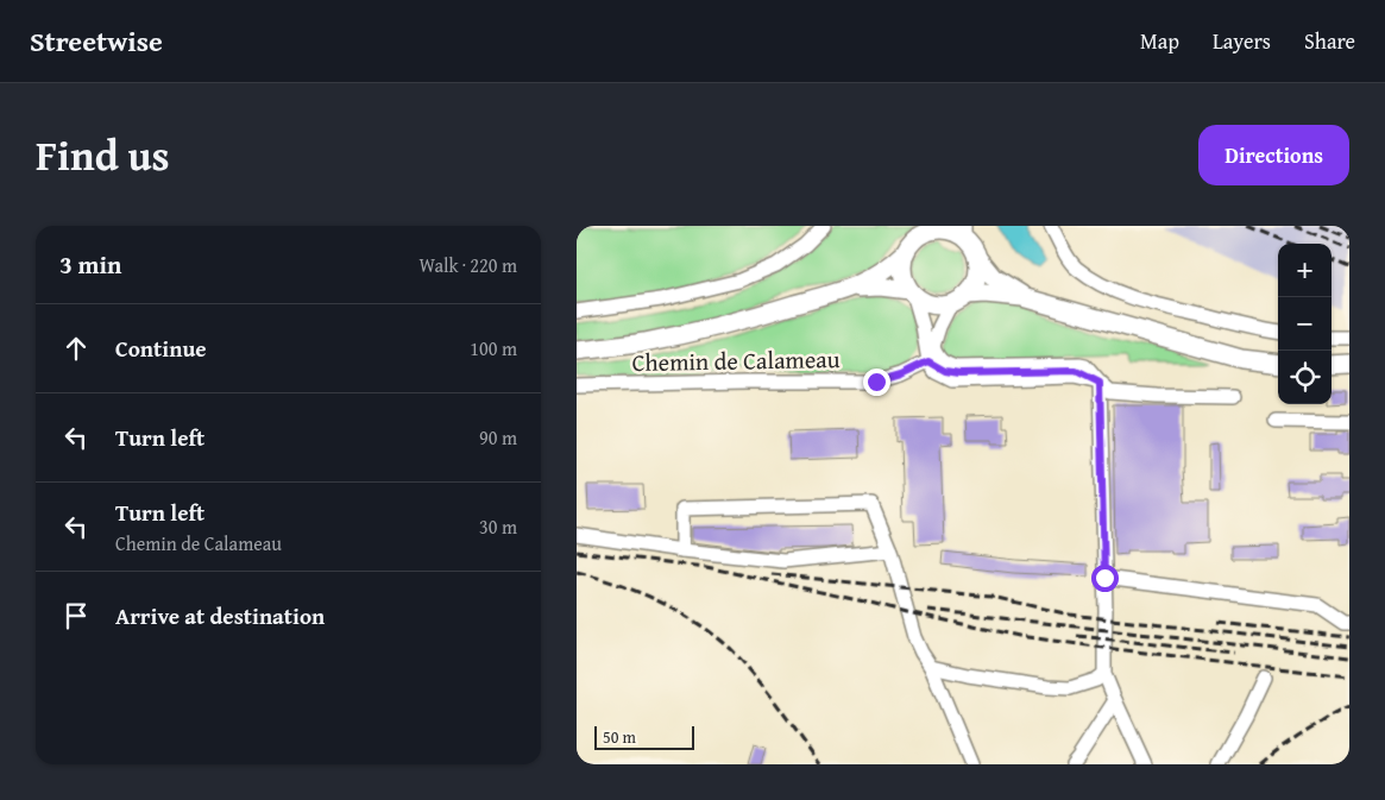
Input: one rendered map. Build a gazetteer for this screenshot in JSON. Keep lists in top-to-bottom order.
{
  "streets": {
    "street": ["Chemin de Calameau"]
  },
  "scale_bar": "50 m",
  "page": {
    "header": "Streetwise",
    "nav": ["Map", "Layers", "Share"],
    "title": "Find us",
    "buttons": "Directions",
    "heading": ["3 min", "Walk · 220 m"],
    "map_buttons": ["+", "−"],
    "list": [
      ["Continue", "100 m"],
      ["Turn left", "90 m"],
      ["Turn left", "Chemin de Calameau", "30 m"],
      "Arrive at destination"
    ],
    "scale": "50 m"
  }
}
